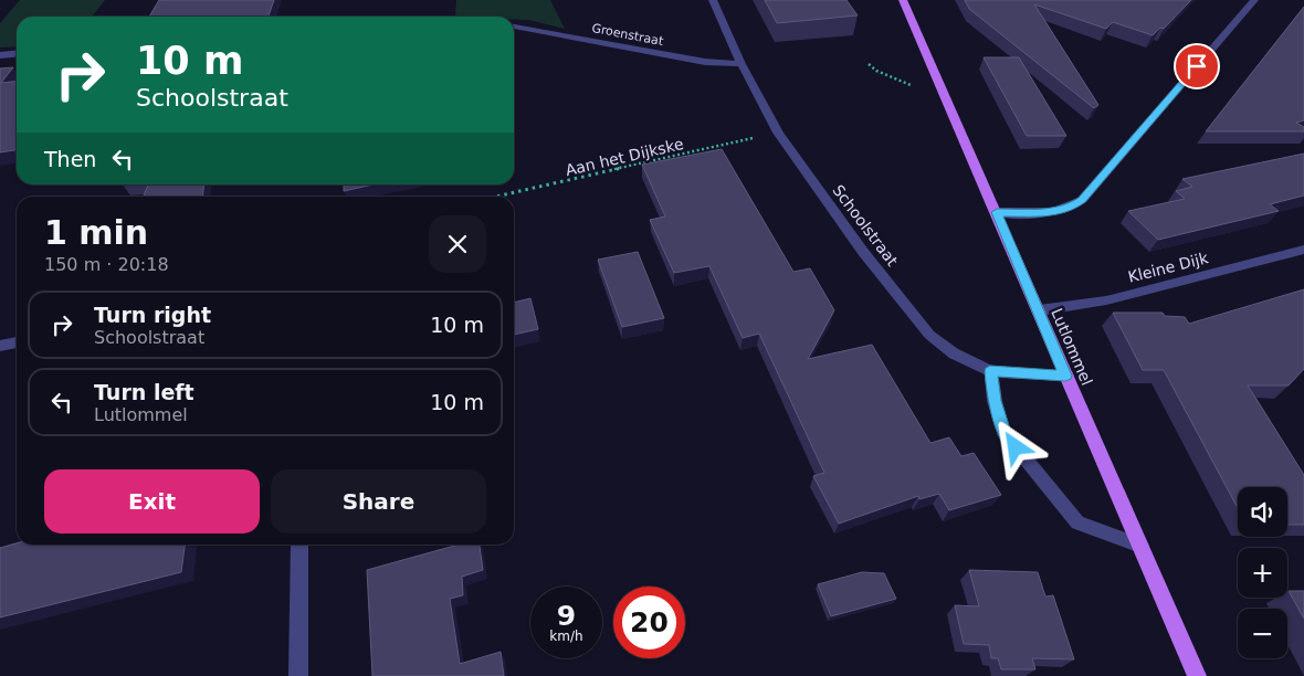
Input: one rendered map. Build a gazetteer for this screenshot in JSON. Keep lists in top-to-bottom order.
{
  "streets": {
    "main road": ["Lutlommel"],
    "street": ["Groenstraat", "Schoolstraat", "Kleine Dijk"],
    "path": ["Aan het Dijkske"]
  },
  "crossings": [
    ["Groenstraat", "Schoolstraat"],
    ["Aan het Dijkske", "Schoolstraat"],
    ["Schoolstraat", "Lutlommel"],
    ["Kleine Dijk", "Lutlommel"]
  ],
  "page": {
    "turn": ["10 m", "Schoolstraat"],
    "then": "Then",
    "heading": ["1 min", "150 m · 20:18"],
    "list": [
      {
        "name": "Turn right",
        "note": "Schoolstraat",
        "value": "10 m"
      },
      {
        "name": "Turn left",
        "note": "Lutlommel",
        "value": "10 m"
      }
    ],
    "buttons": ["Exit", "Share"],
    "map_buttons": ["+", "−"],
    "speed": "9 km/h",
    "limit": "20"
  }
}
